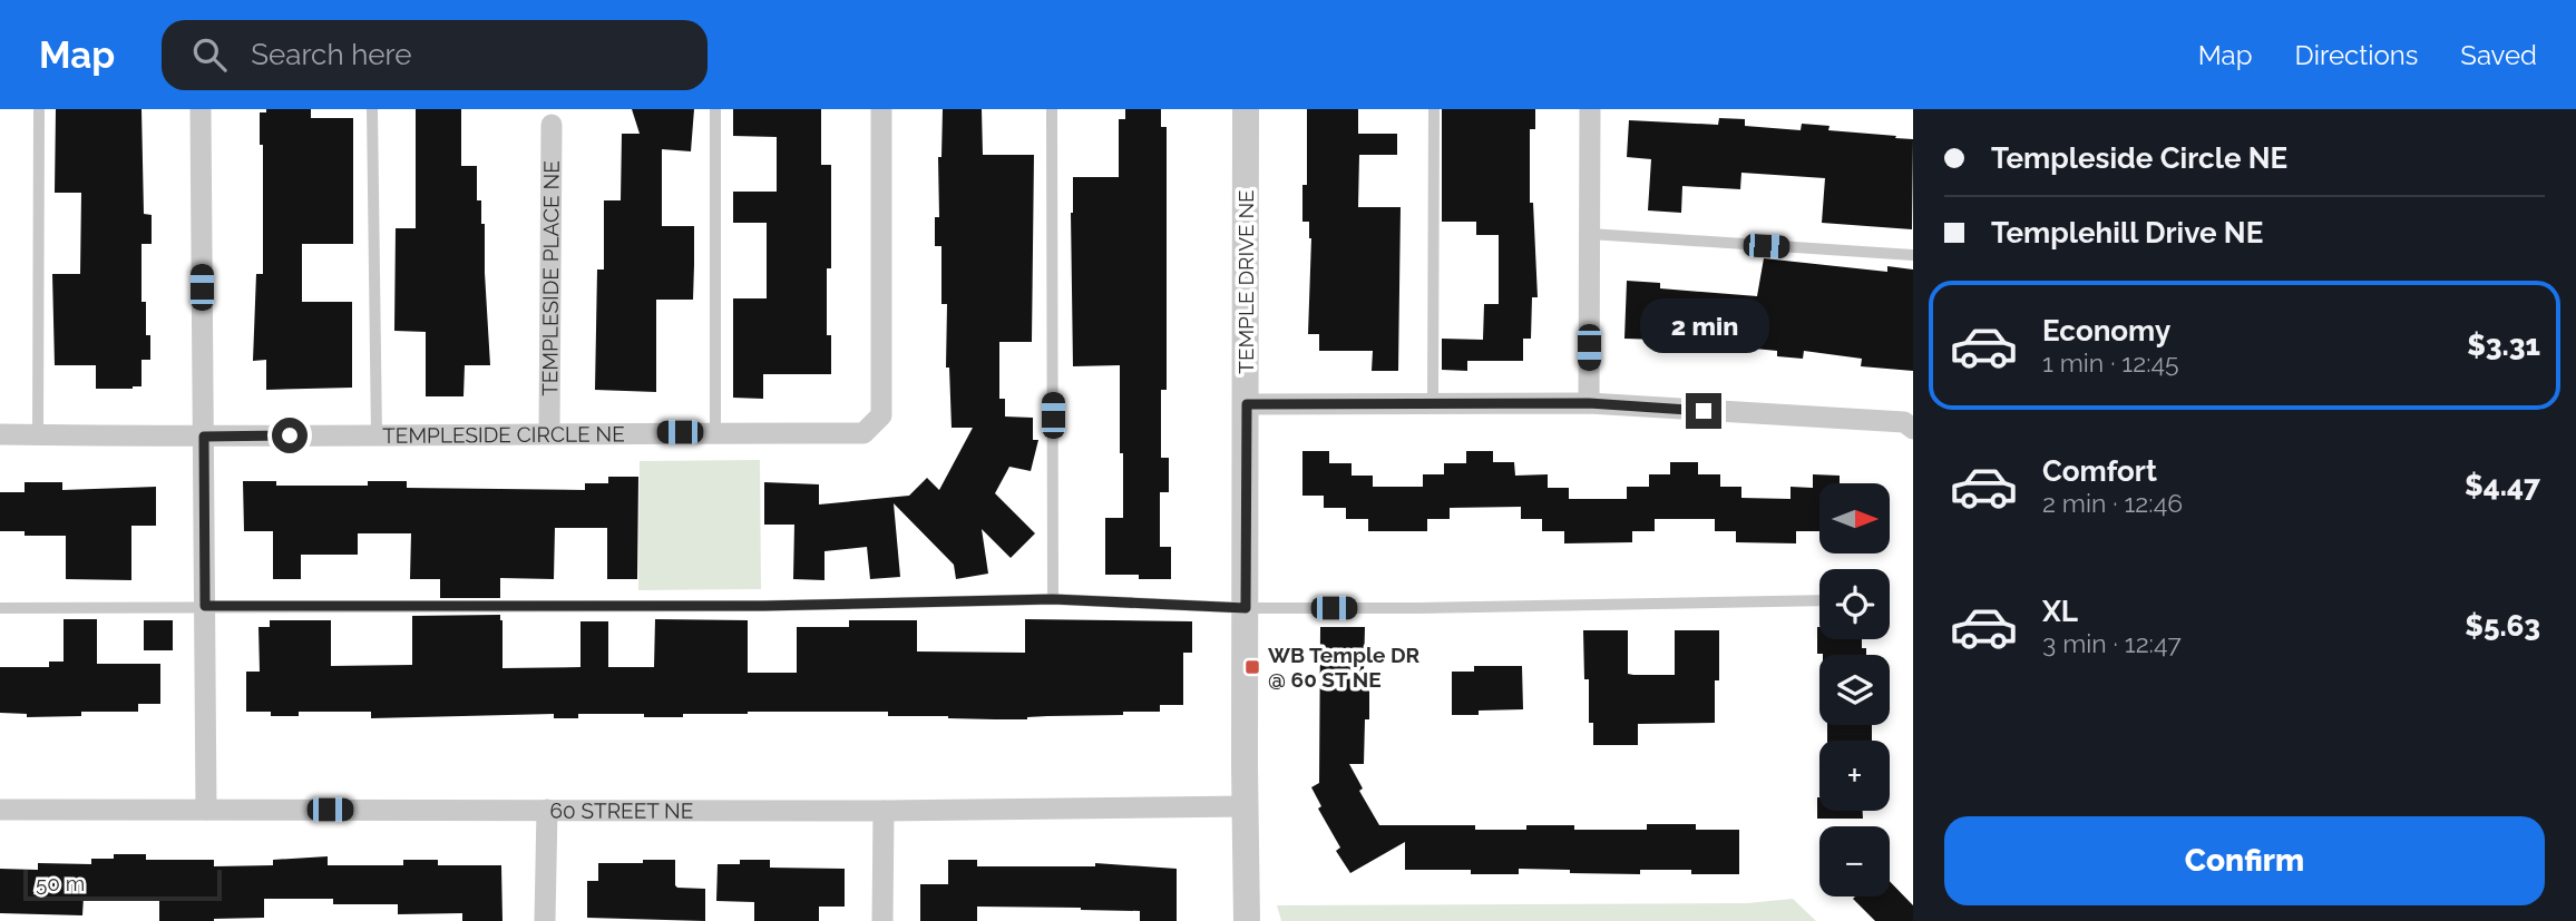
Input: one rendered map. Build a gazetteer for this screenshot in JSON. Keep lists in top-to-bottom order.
{
  "streets": {
    "street": [
      "TEMPLESIDE PLACE NE",
      "TEMPLE DRIVE NE",
      "TEMPLESIDE CIRCLE NE",
      "60 STREET NE"
    ]
  },
  "crossings": [
    ["TEMPLESIDE PLACE NE", "TEMPLESIDE CIRCLE NE"],
    ["TEMPLE DRIVE NE", "60 STREET NE"]
  ],
  "places": {
    "transit": ["WB Temple DR @ 60 ST NE"]
  },
  "scale_bar": "50 m",
  "north": "right",
  "page": {
    "header": "Map",
    "search": "Search here",
    "nav": ["Map", "Directions", "Saved"],
    "banner": ["Templeside Circle NE", "Templehill Drive NE"],
    "list": [
      {
        "name": "Economy",
        "note": "1 min · 12:45",
        "value": "$3.31"
      },
      {
        "name": "Comfort",
        "note": "2 min · 12:46",
        "value": "$4.47"
      },
      {
        "name": "XL",
        "note": "3 min · 12:47",
        "value": "$5.63"
      }
    ],
    "bubble": "2 min",
    "map_buttons": ["+", "−"],
    "buttons": "Confirm",
    "scale": "50 m"
  }
}
